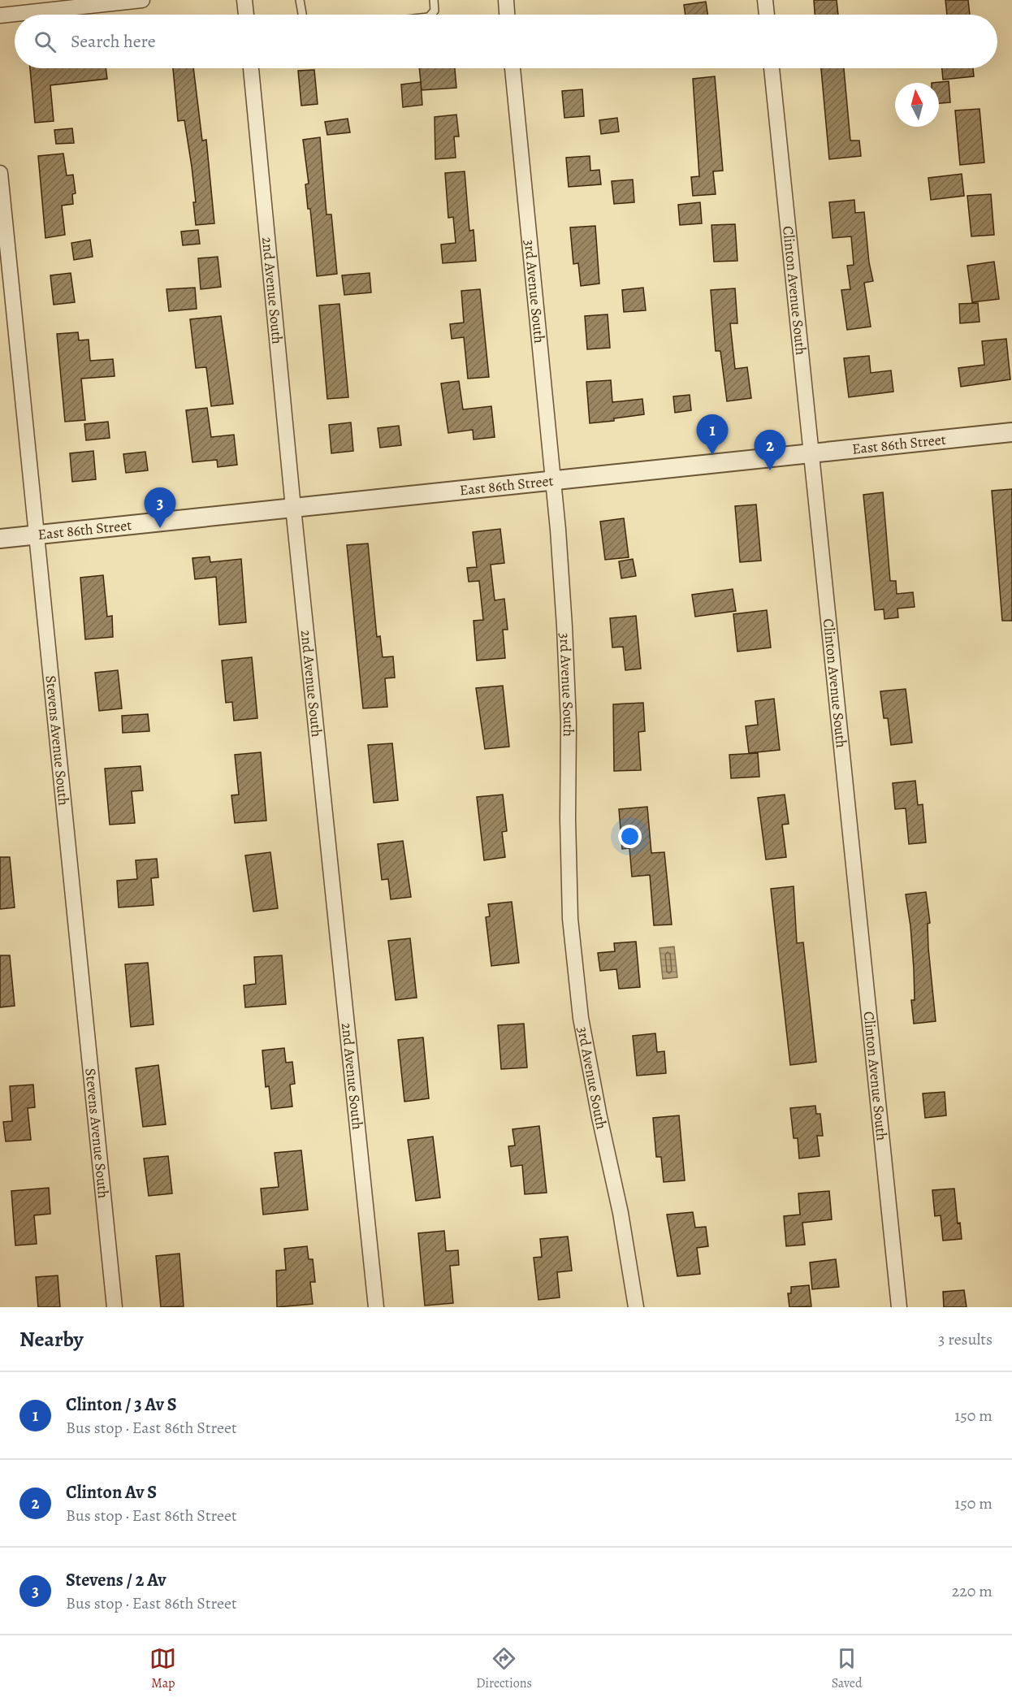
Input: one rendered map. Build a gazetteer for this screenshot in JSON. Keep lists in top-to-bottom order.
{
  "streets": {
    "street": [
      "2nd Avenue South",
      "Clinton Avenue South",
      "3rd Avenue South",
      "East 86th Street",
      "Stevens Avenue South"
    ]
  },
  "crossings": [
    ["2nd Avenue South", "East 86th Street"],
    ["Clinton Avenue South", "East 86th Street"],
    ["3rd Avenue South", "East 86th Street"],
    ["East 86th Street", "Stevens Avenue South"]
  ],
  "north": "top",
  "page": {
    "search": "Search here",
    "pins": ["1", "2", "3"],
    "heading": ["Nearby", "3 results"],
    "list": [
      {
        "mark": "1",
        "name": "Clinton / 3 Av S",
        "note": "Bus stop · East 86th Street",
        "value": "150 m"
      },
      {
        "mark": "2",
        "name": "Clinton Av S",
        "note": "Bus stop · East 86th Street",
        "value": "150 m"
      },
      {
        "mark": "3",
        "name": "Stevens / 2 Av",
        "note": "Bus stop · East 86th Street",
        "value": "220 m"
      }
    ],
    "nav": ["Map", "Directions", "Saved"]
  }
}
